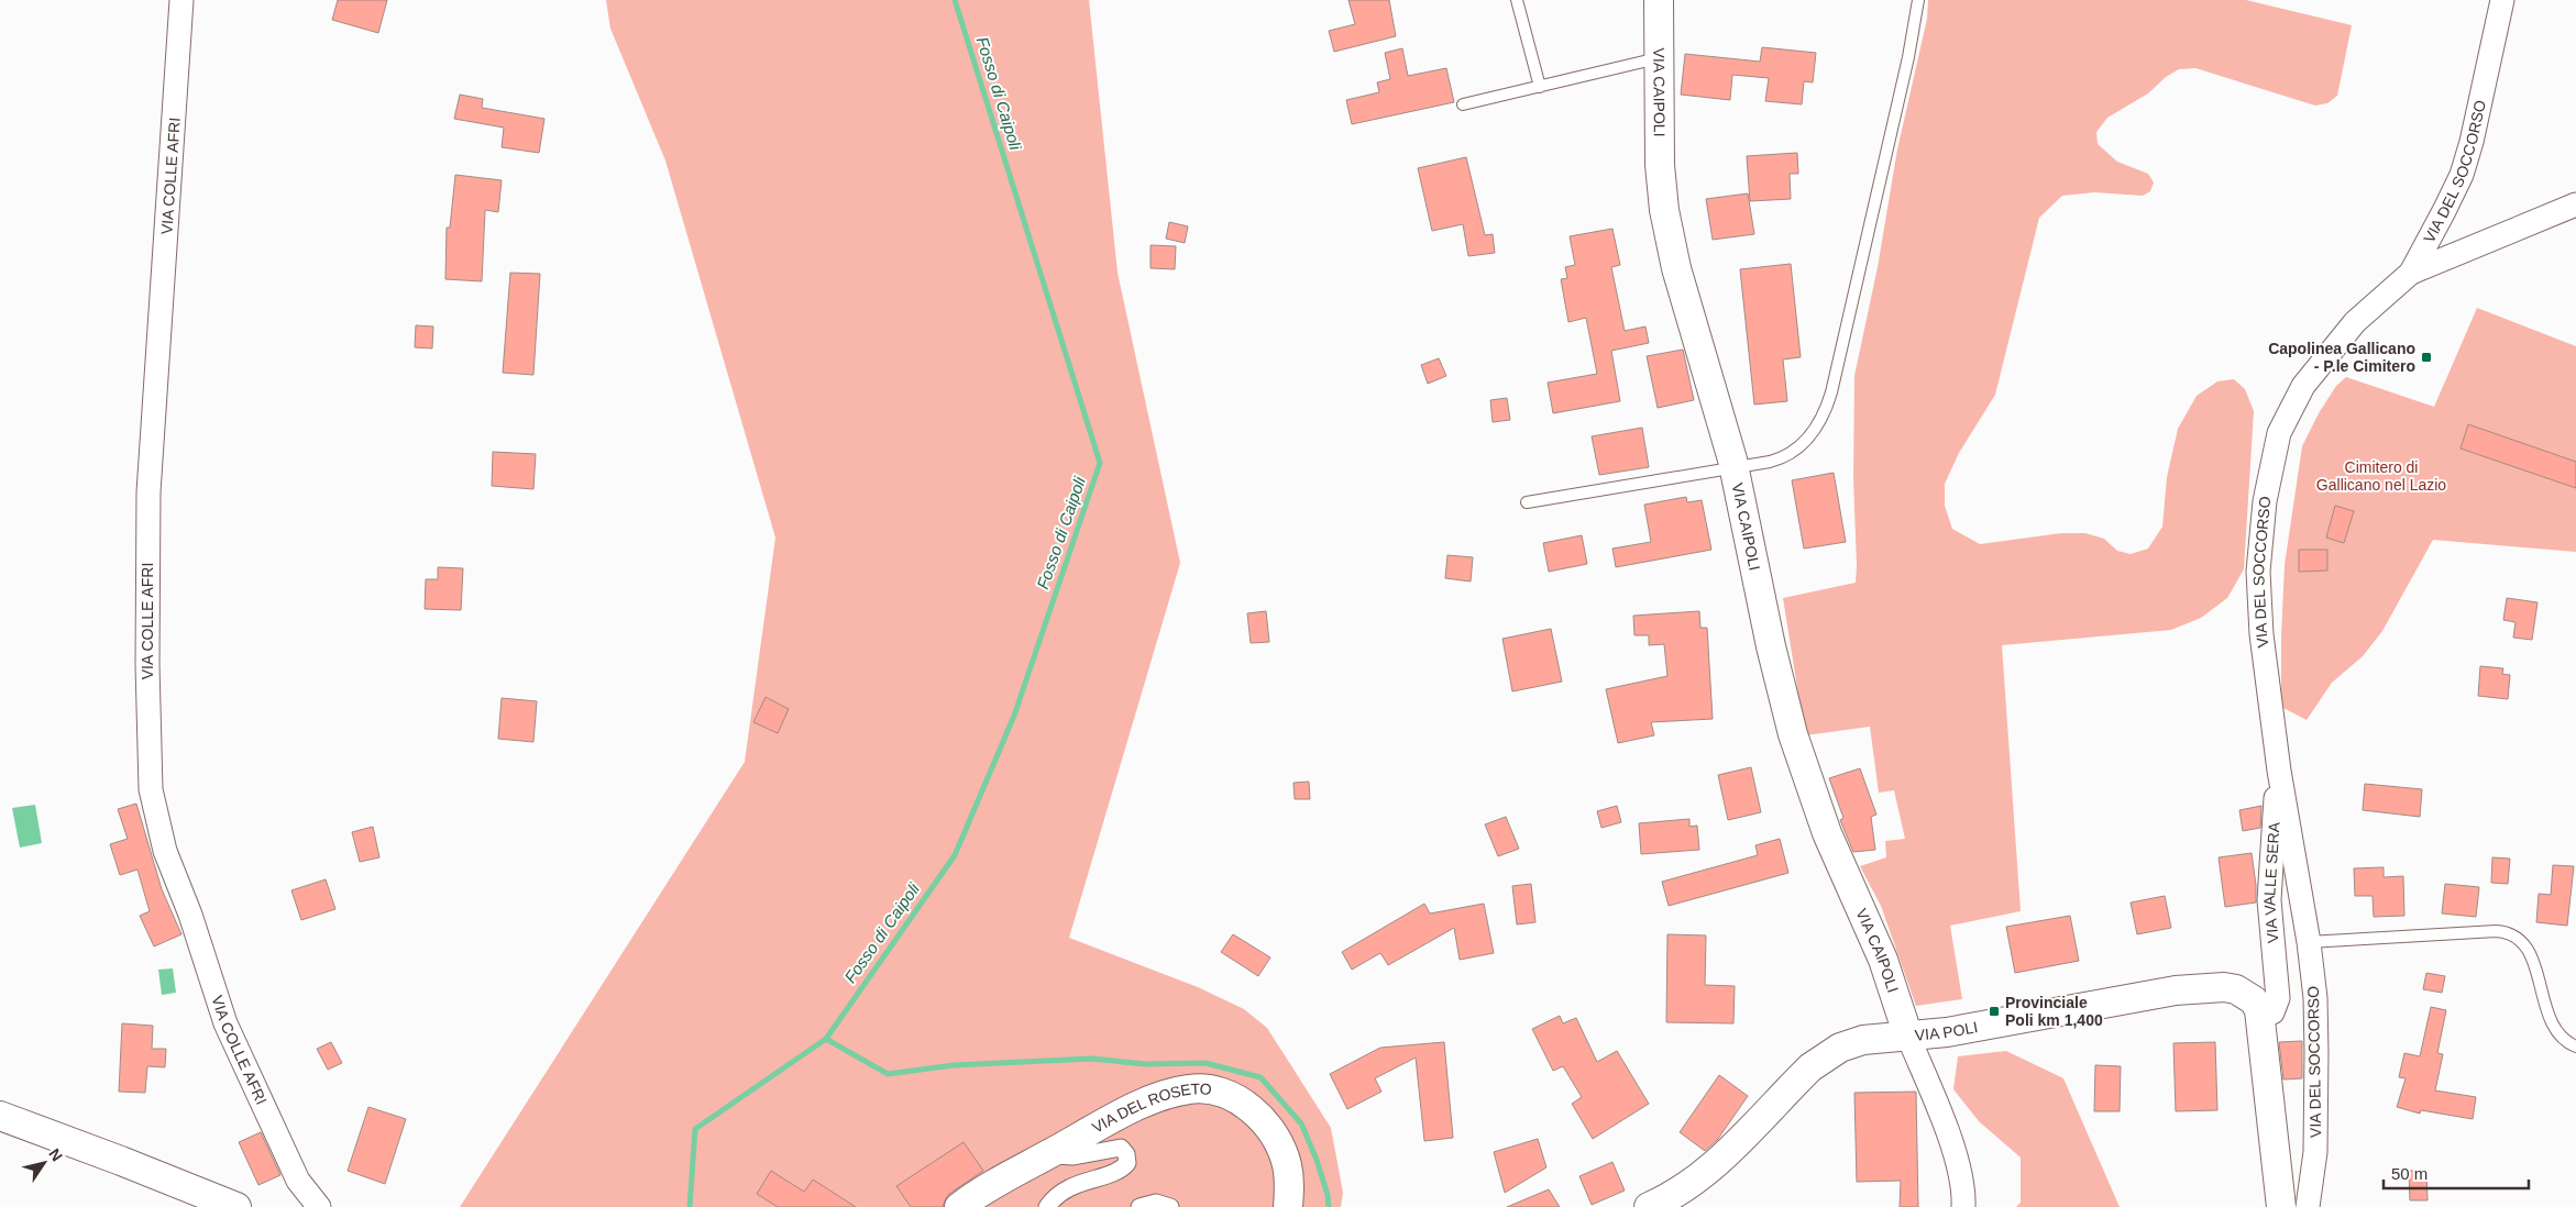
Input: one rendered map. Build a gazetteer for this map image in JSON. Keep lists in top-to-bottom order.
{
  "streets": {
    "street": [
      "VIA CAIPOLI",
      "VIA DEL SOCCORSO",
      "VIA COLLE AFRI",
      "VIA VALLE SERA",
      "VIA POLI",
      "VIA DEL ROSETO"
    ]
  },
  "crossings": [
    ["VIA CAIPOLI", "VIA POLI"],
    ["VIA DEL SOCCORSO", "VIA VALLE SERA"],
    ["VIA VALLE SERA", "VIA POLI"]
  ],
  "water": ["Fosso di Caipoli"],
  "parks": ["Cimitero di Gallicano nel Lazio"],
  "places": {
    "transit": ["Capolinea Gallicano - P.le Cimitero", "Provinciale Poli km 1,400"]
  },
  "scale_bar": "50 m",
  "north": "top right"
}
